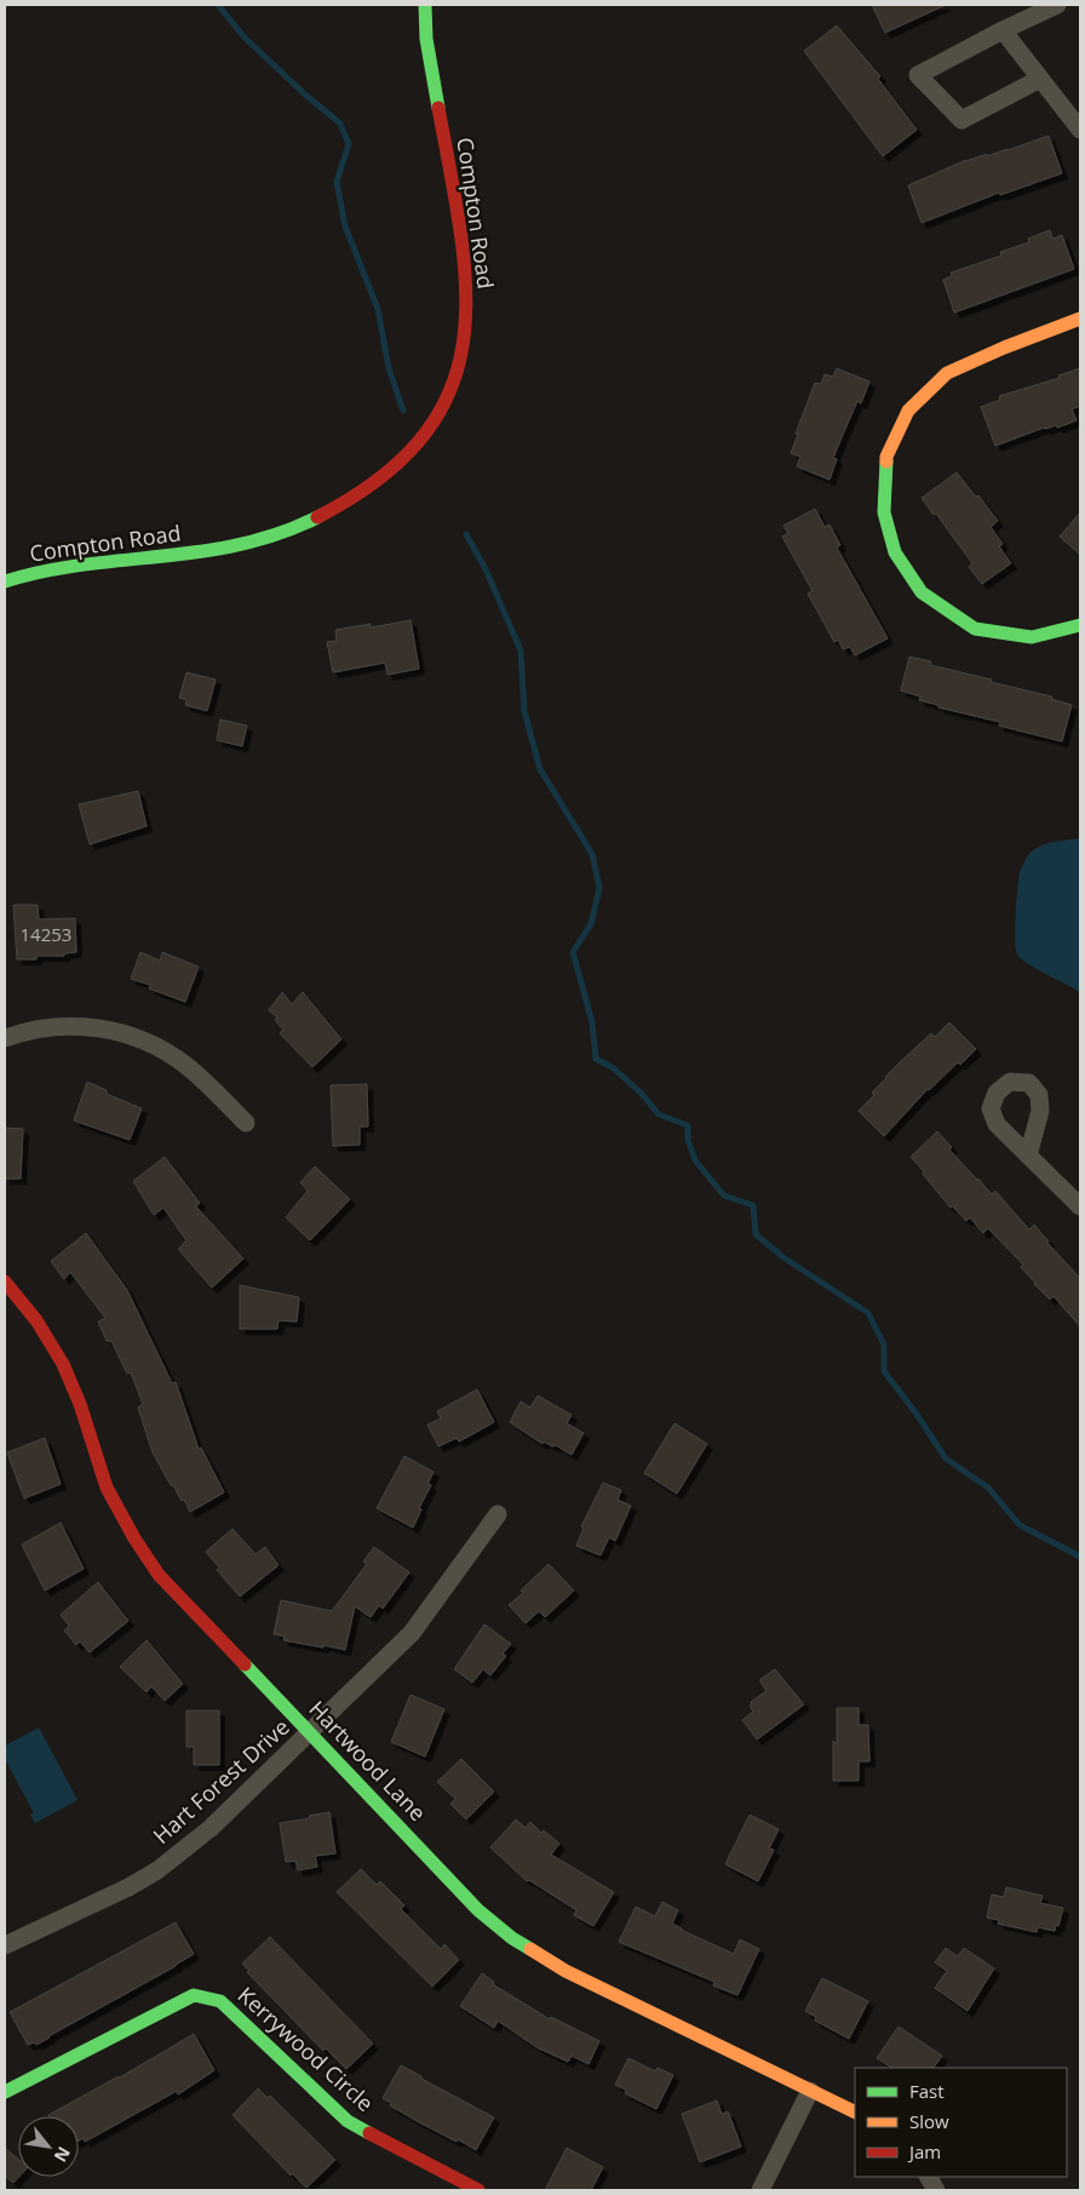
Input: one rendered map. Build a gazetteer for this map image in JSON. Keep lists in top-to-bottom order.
{
  "streets": {
    "street": [
      "Compton Road",
      "Hartwood Lane",
      "Hart Forest Drive",
      "Kerrywood Circle"
    ]
  },
  "crossings": [
    ["Hartwood Lane", "Hart Forest Drive"]
  ],
  "house_numbers": ["14253"],
  "legend": ["Fast", "Slow", "Jam"],
  "north": "bottom right"
}
